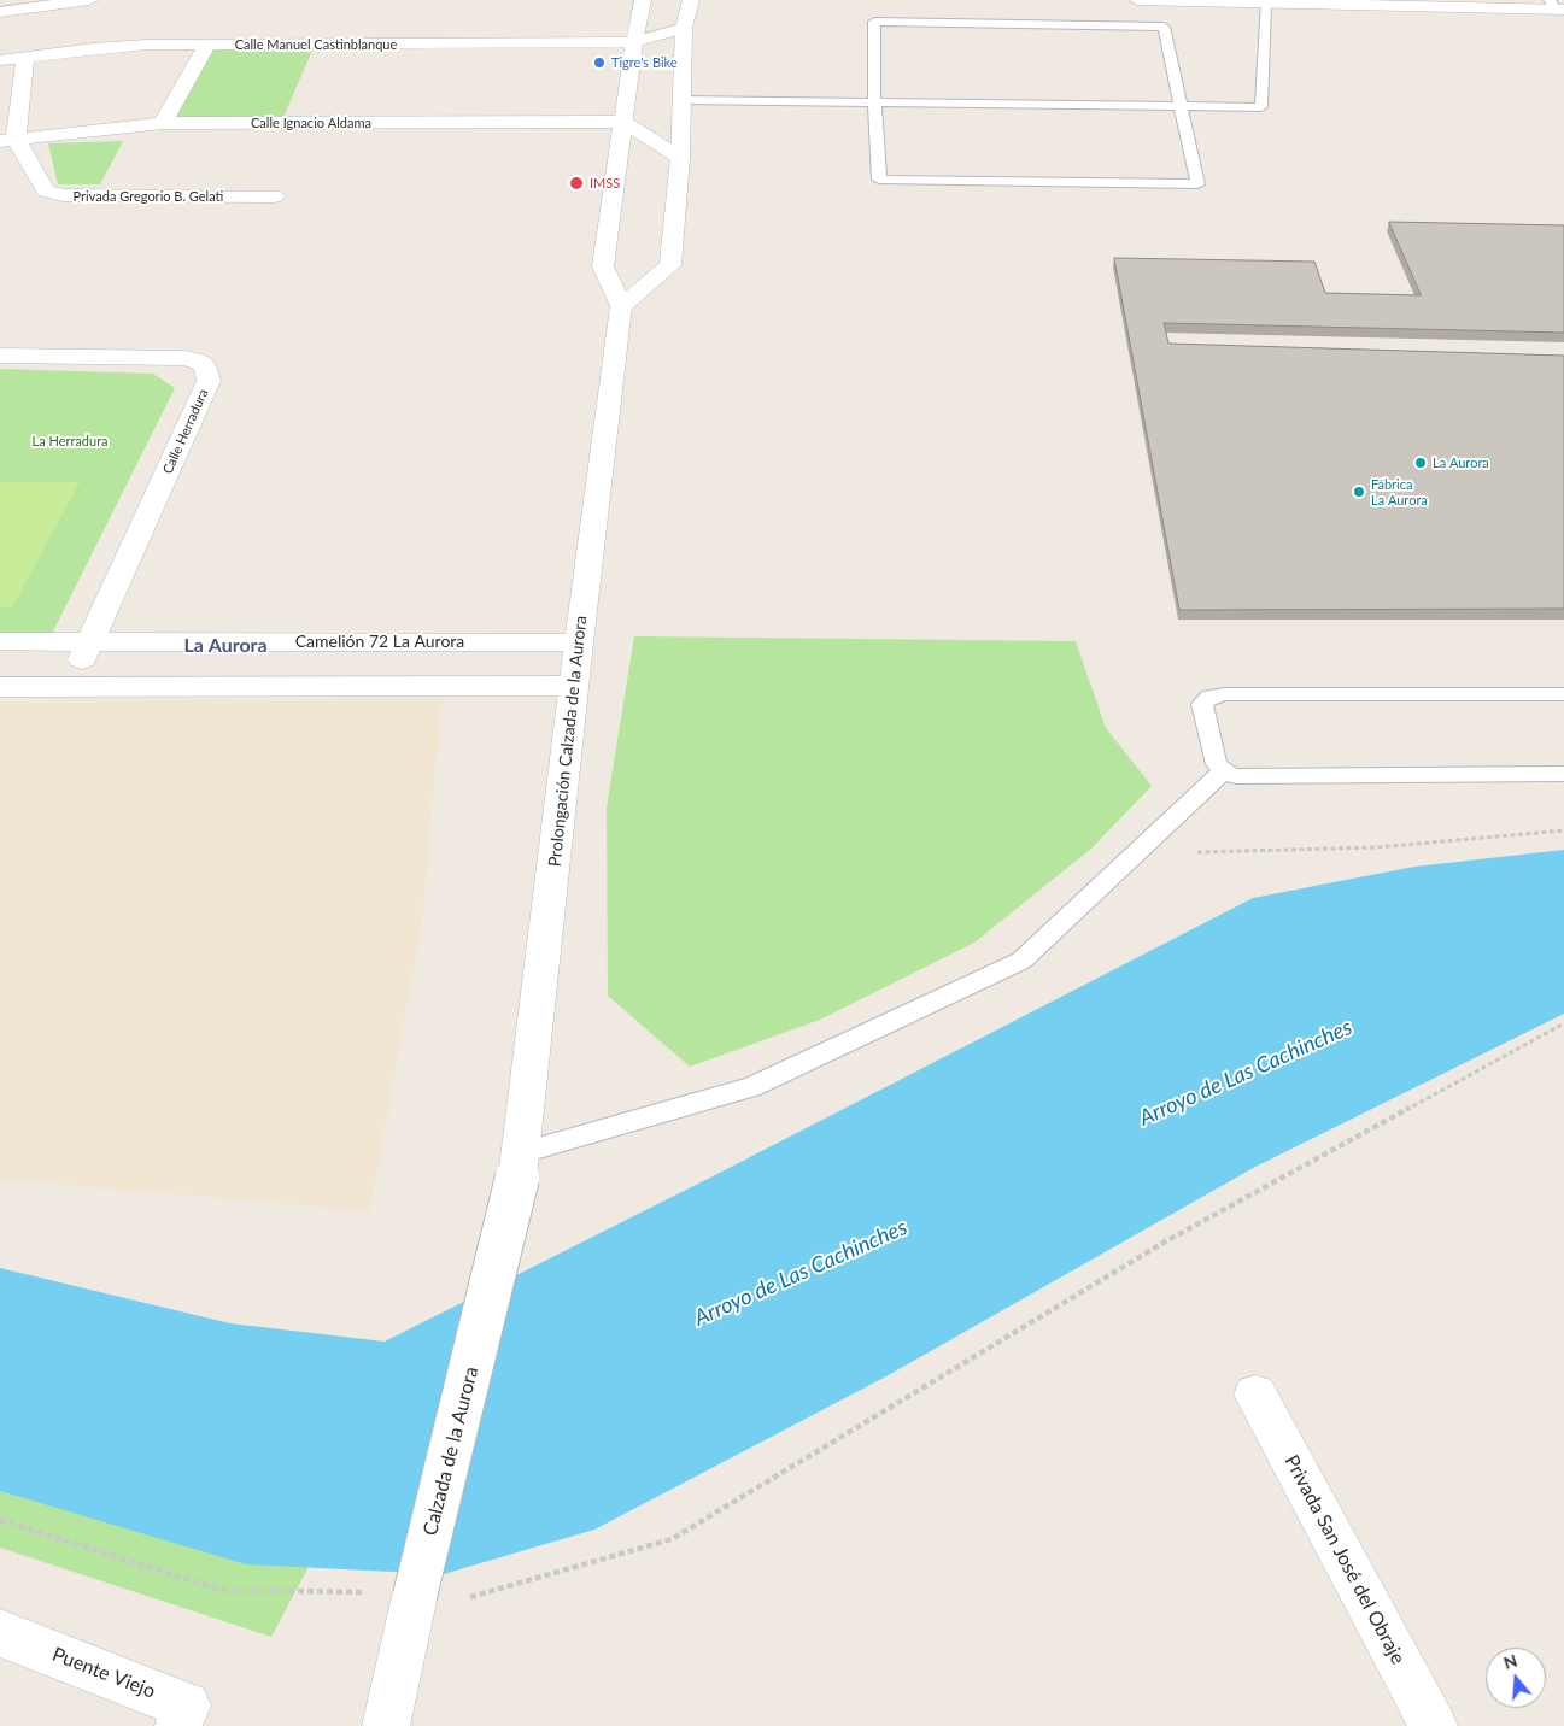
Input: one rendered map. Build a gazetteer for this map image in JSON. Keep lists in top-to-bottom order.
{
  "streets": {
    "street": [
      "Calle Manuel Castinblanque",
      "Calle Ignacio Aldama",
      "Privada Gregorio B. Gelati",
      "Calle Herradura",
      "Camelión 72 La Aurora",
      "Prolongación Calzada de la Aurora",
      "Calzada de la Aurora",
      "Privada San José del Obraje",
      "Puente Viejo"
    ]
  },
  "crossings": [
    ["Calle Ignacio Aldama", "Privada Gregorio B. Gelati"],
    ["Calle Herradura", "Camelión 72 La Aurora"],
    ["Camelión 72 La Aurora", "Prolongación Calzada de la Aurora"],
    ["Prolongación Calzada de la Aurora", "Calzada de la Aurora"]
  ],
  "districts": ["La Aurora"],
  "water": ["Arroyo de Las Cachinches"],
  "parks": ["La Herradura"],
  "places": [
    "Tigre's Bike",
    "IMSS",
    "La Aurora",
    "Fábrica La Aurora"
  ],
  "north": "top"
}
